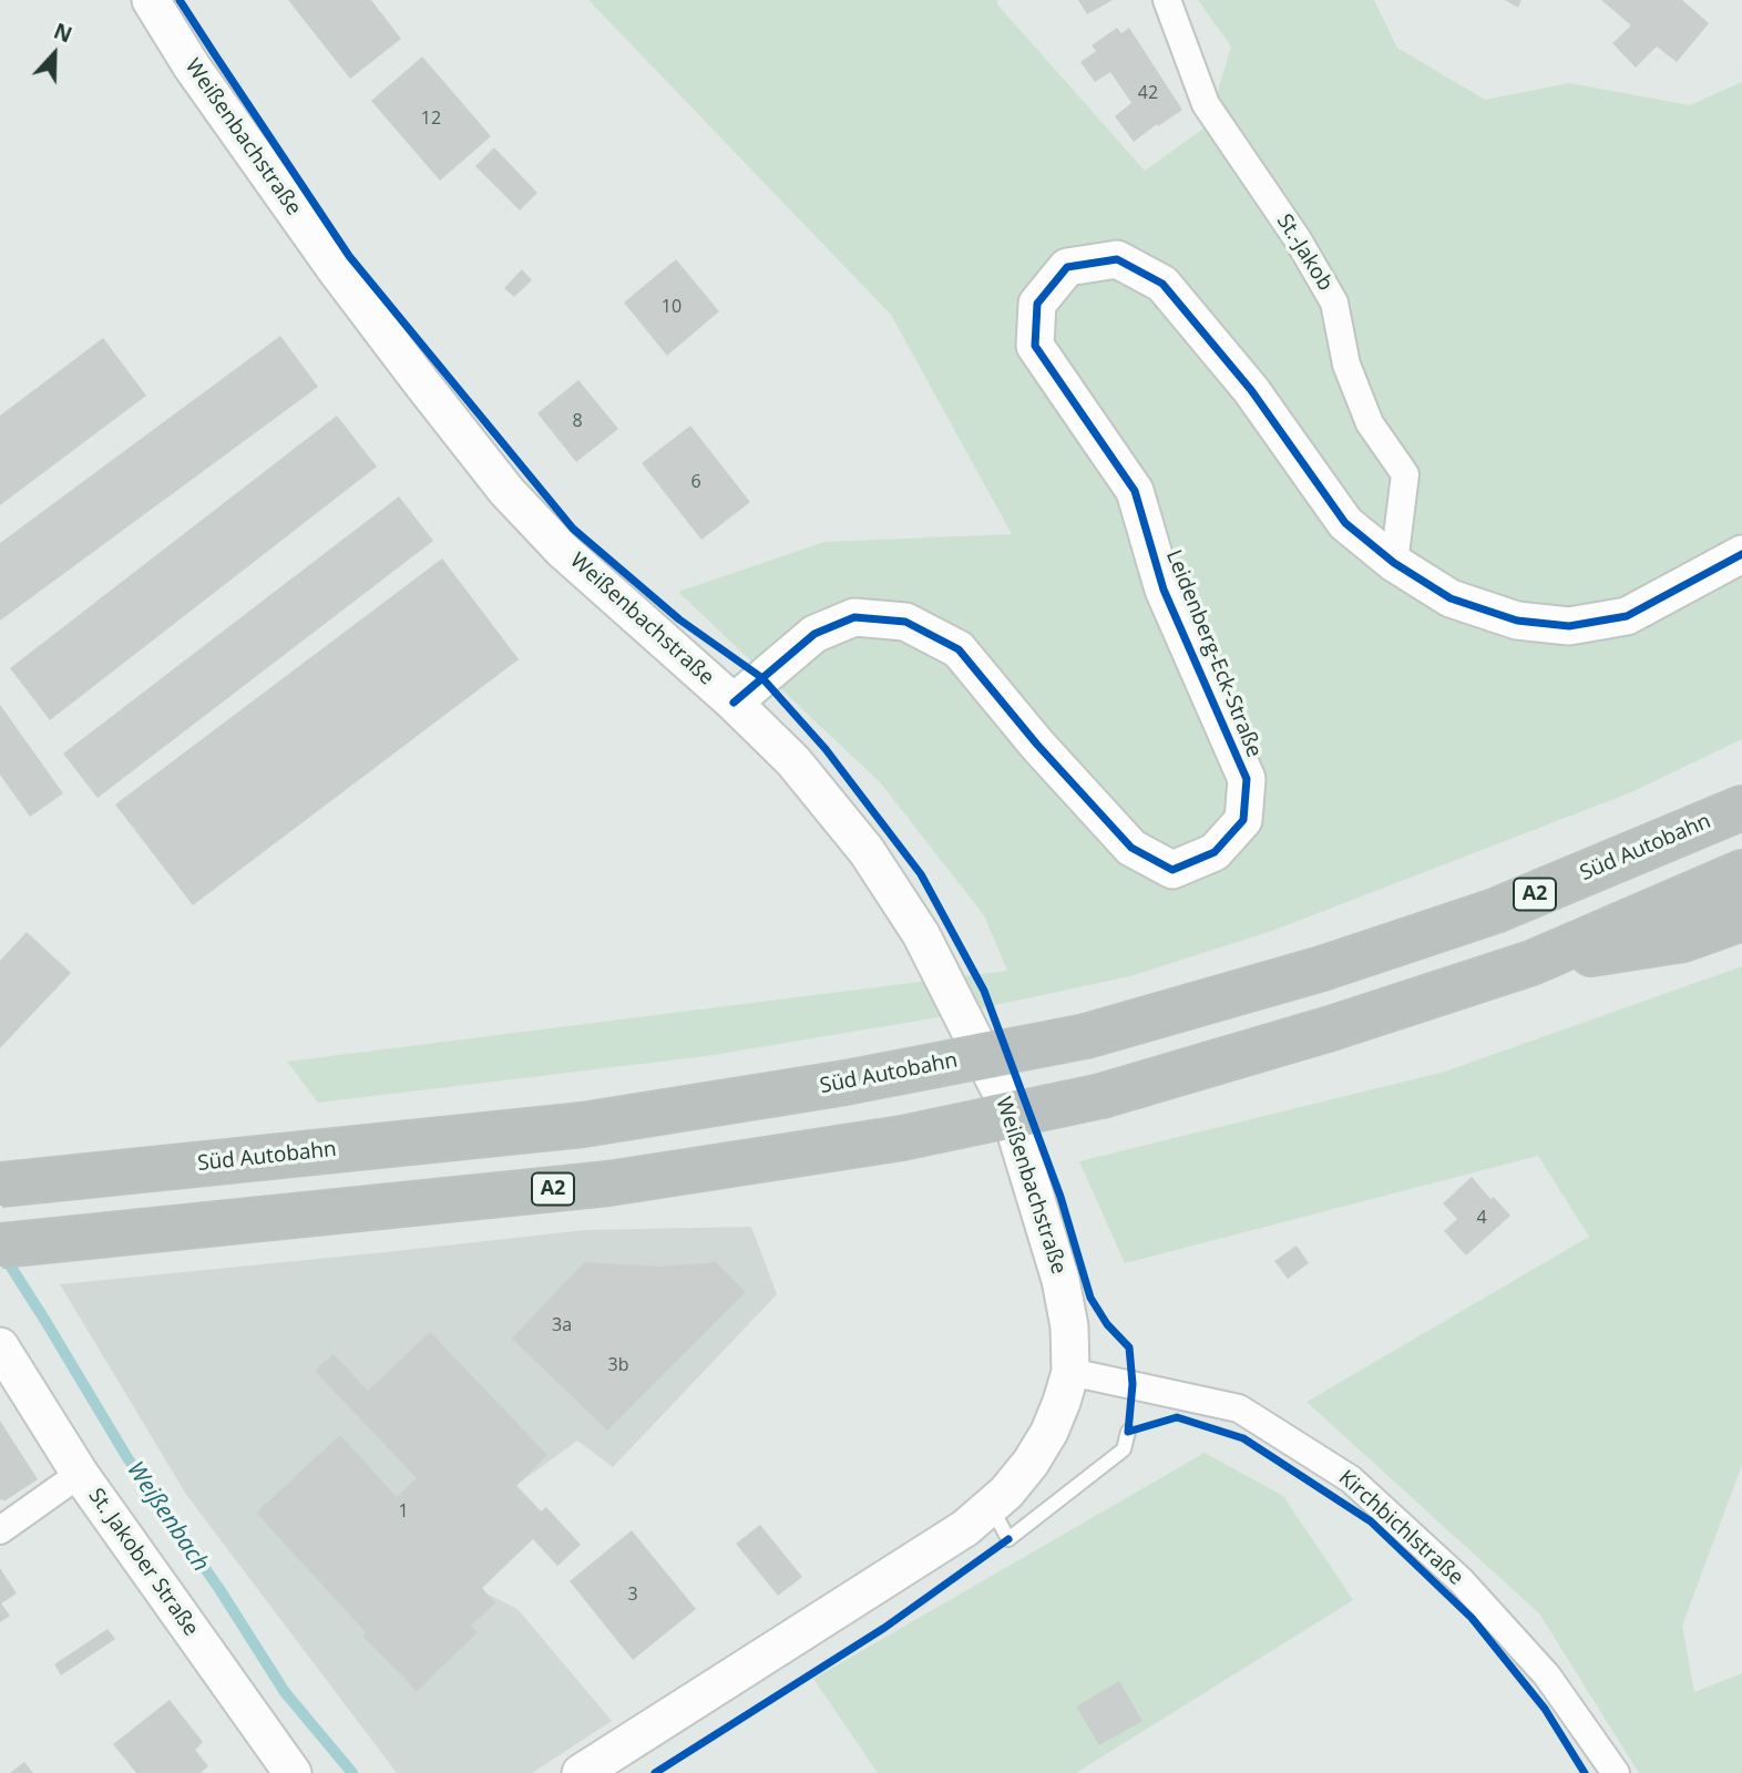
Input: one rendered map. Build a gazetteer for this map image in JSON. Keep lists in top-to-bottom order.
{
  "streets": {
    "highway": ["Süd Autobahn", "A2"],
    "main road": ["Weißenbachstraße", "Leidenberg-Eck-Straße", "St. Jakober Straße"],
    "street": ["St.-Jakob", "Kirchbichlstraße"]
  },
  "crossings": [
    ["Weißenbachstraße", "Leidenberg-Eck-Straße"],
    ["Weißenbachstraße", "Kirchbichlstraße"],
    ["St.-Jakob", "Leidenberg-Eck-Straße"]
  ],
  "water": ["Weißenbach"],
  "house_numbers": [
    "42",
    "12",
    "10",
    "8",
    "6",
    "4",
    "3a",
    "3b",
    "1",
    "3"
  ],
  "north": "top"
}
